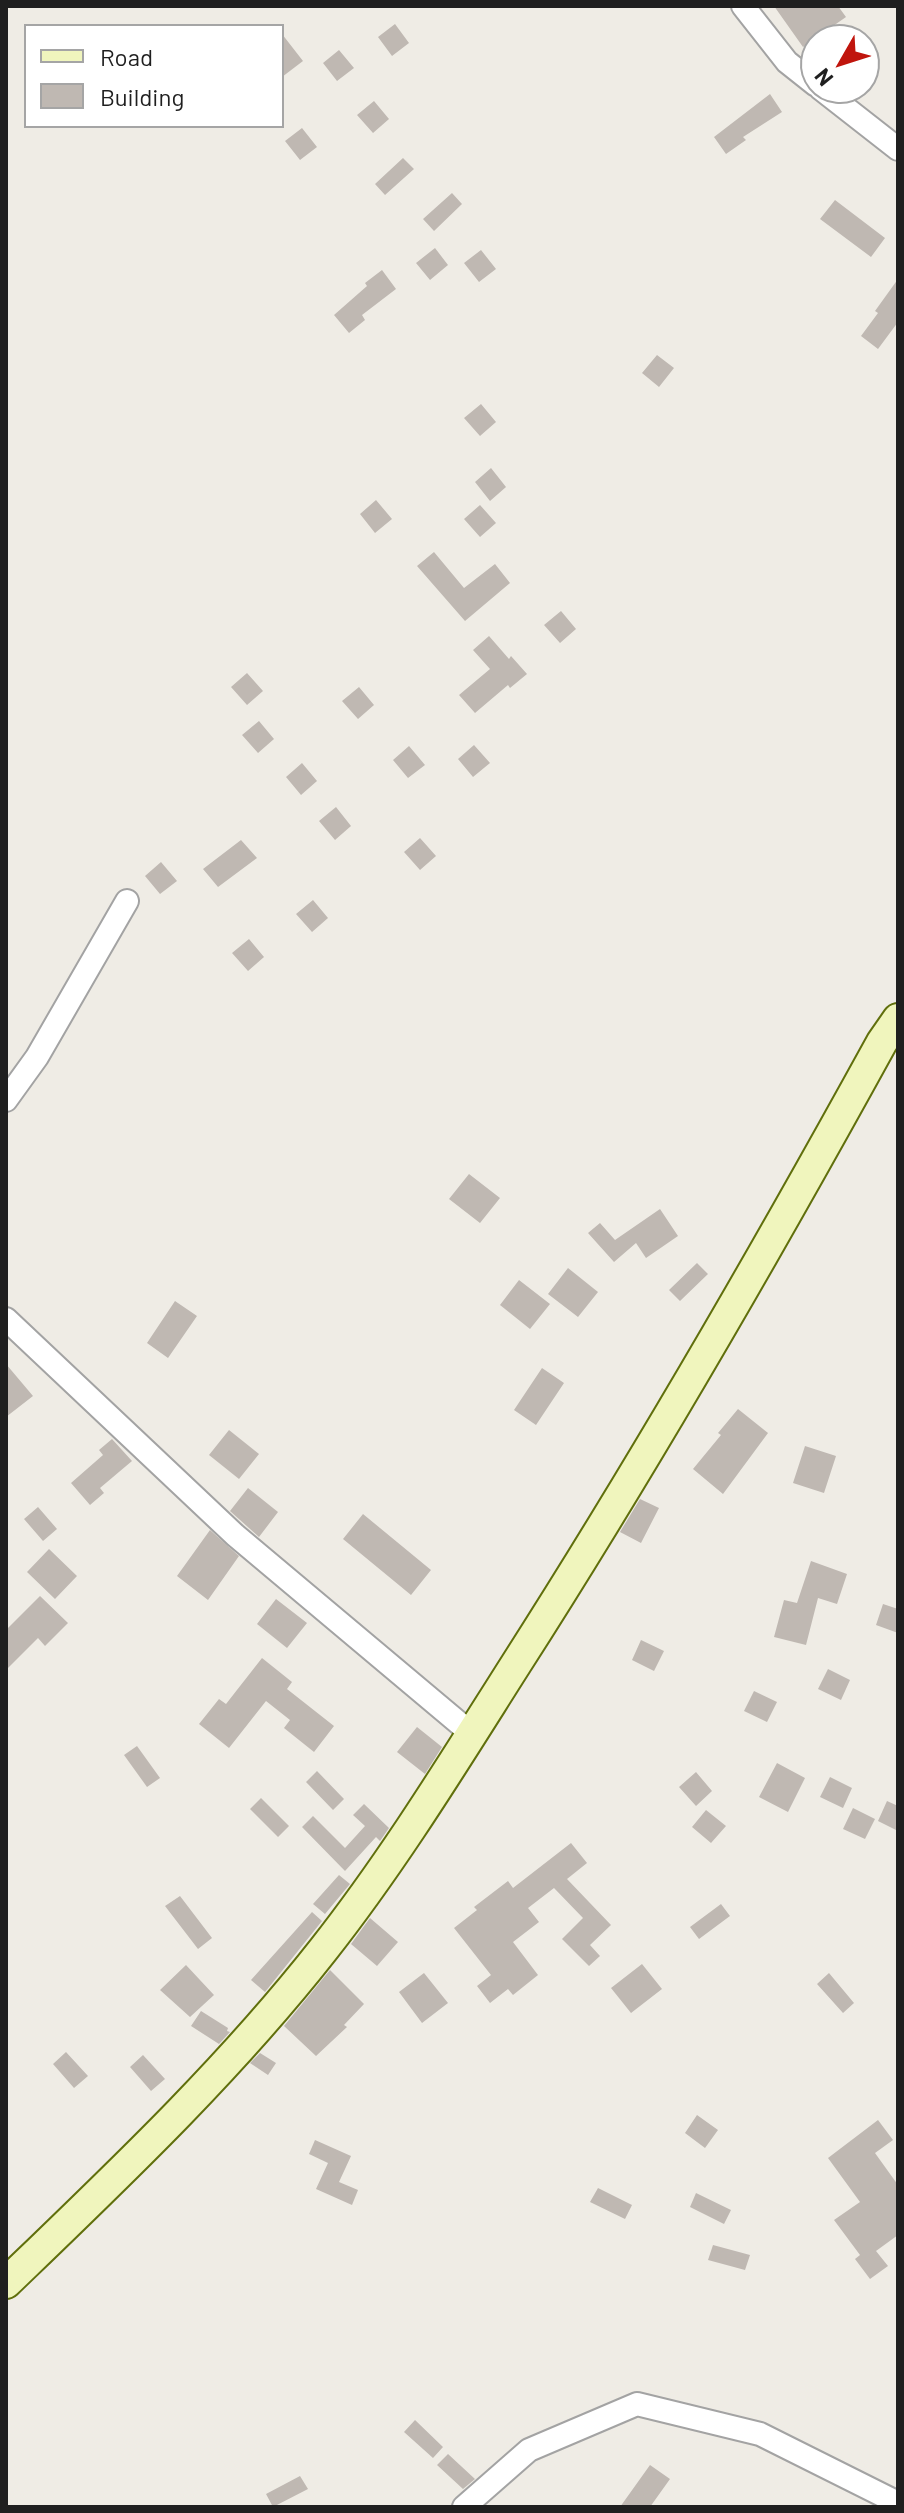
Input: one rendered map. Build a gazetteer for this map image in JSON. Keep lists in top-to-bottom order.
{
  "legend": ["Road", "Building"],
  "north": "bottom left"
}
